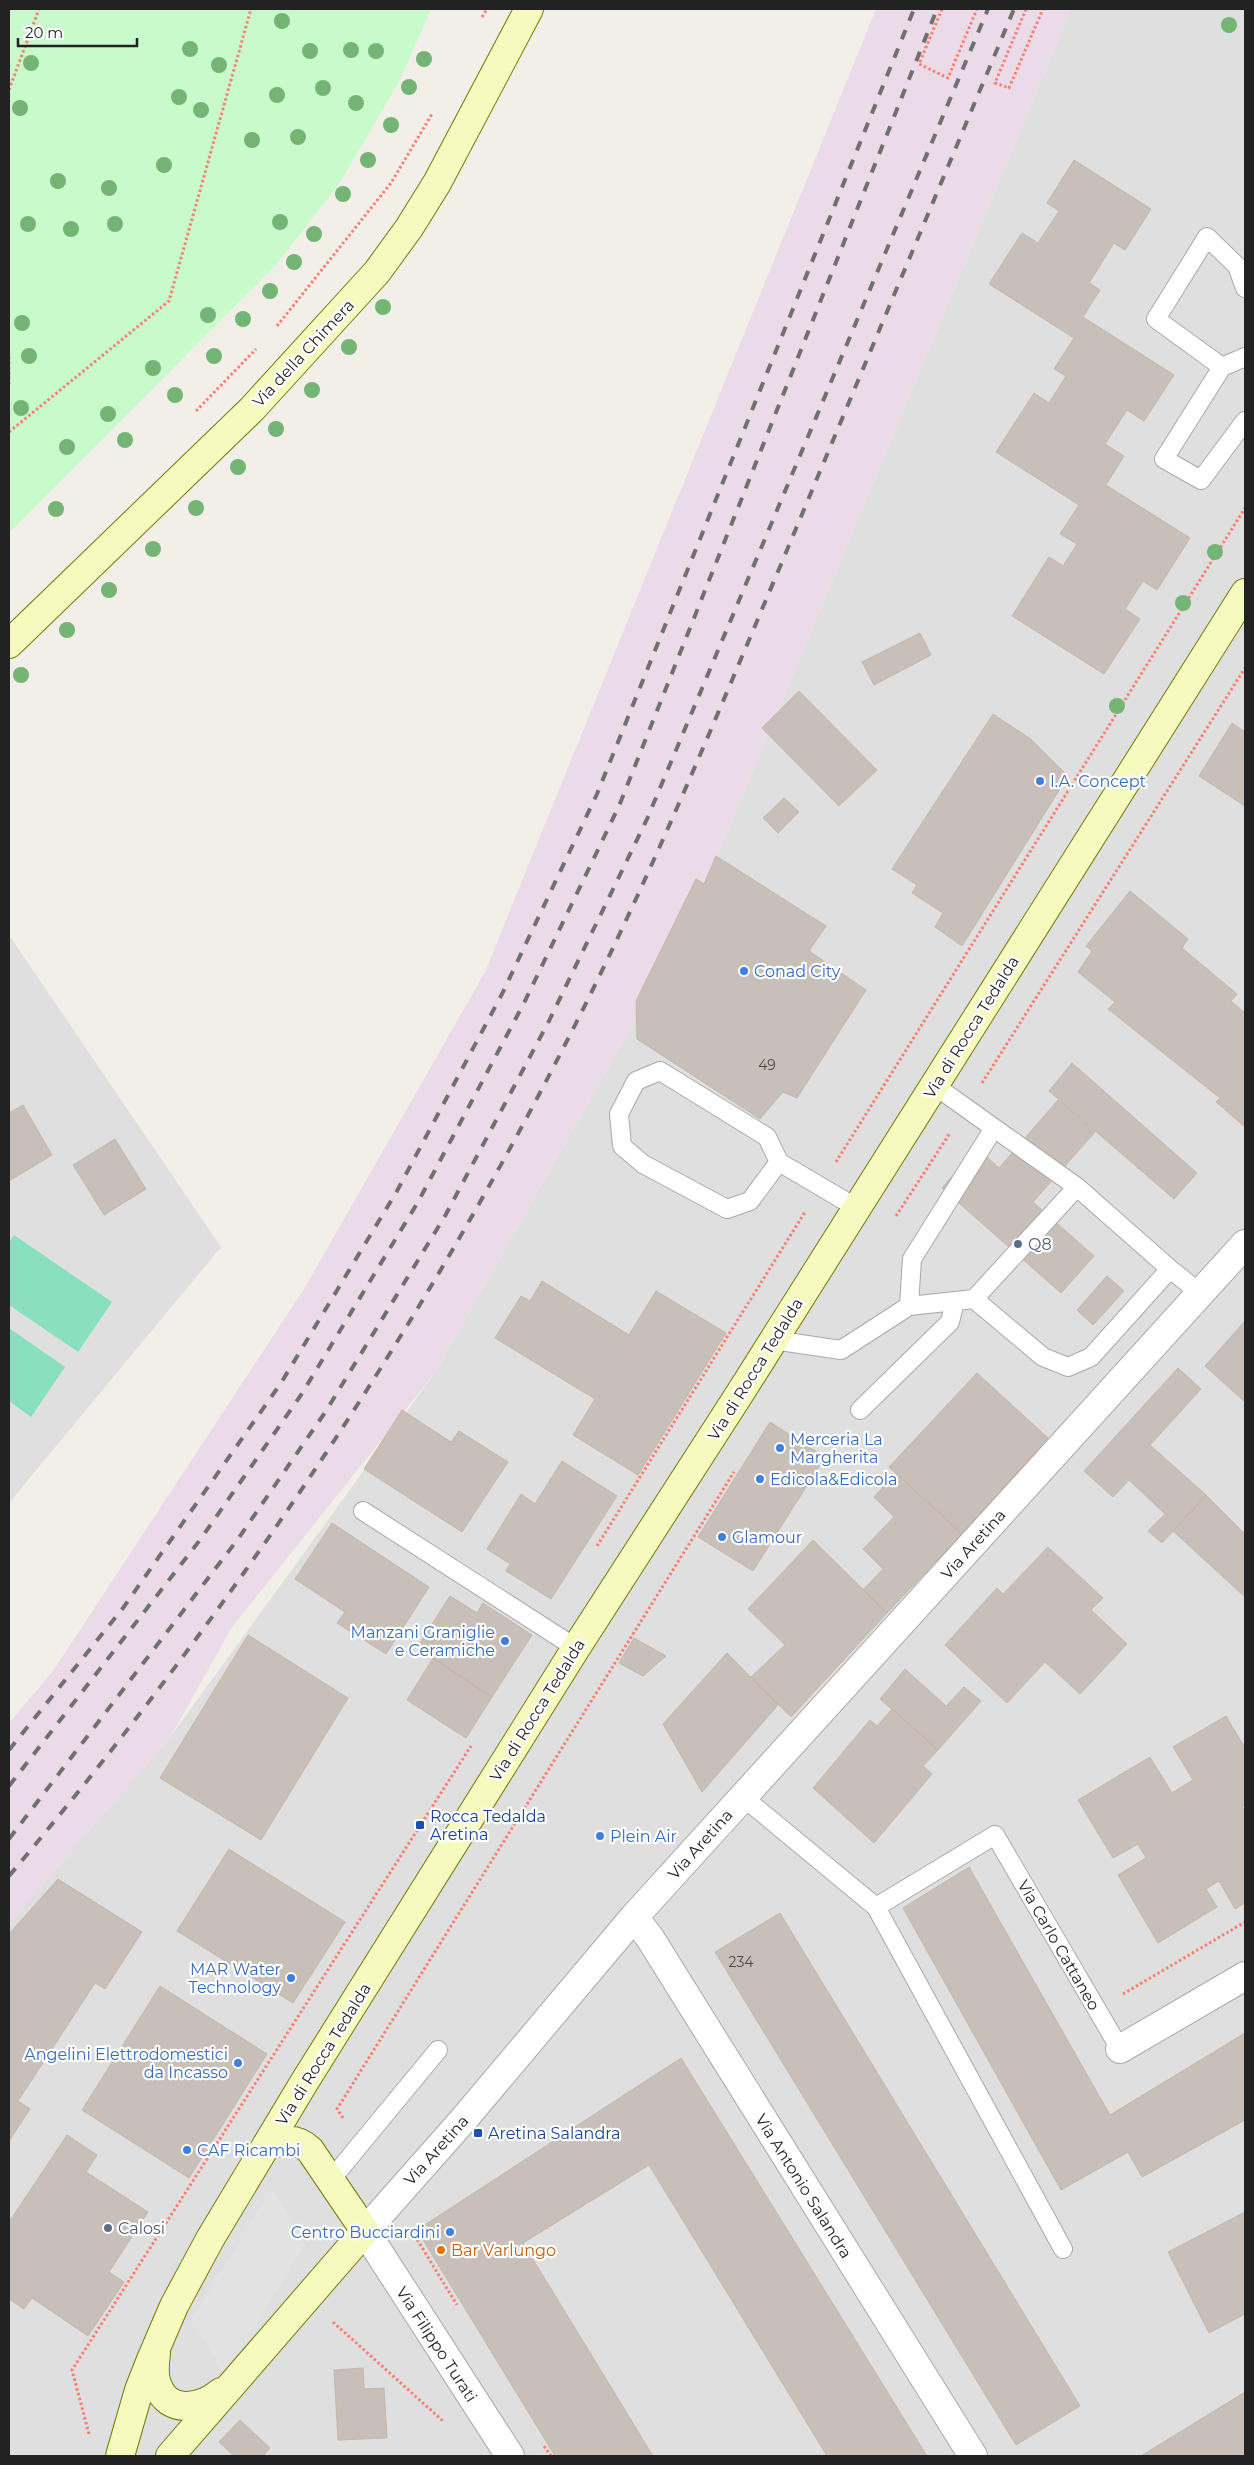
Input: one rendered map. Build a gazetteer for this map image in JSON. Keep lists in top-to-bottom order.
{
  "streets": {
    "street": [
      "Via della Chimera",
      "Via di Rocca Tedalda",
      "Via Aretina",
      "Via Carlo Cattaneo",
      "Via Antonio Salandra",
      "Via Filippo Turati"
    ]
  },
  "crossings": [
    ["Via di Rocca Tedalda", "Via Aretina"],
    ["Via di Rocca Tedalda", "Via Filippo Turati"],
    ["Via Aretina", "Via Antonio Salandra"],
    ["Via Aretina", "Via Filippo Turati"]
  ],
  "places": {
    "other": [
      "I.A. Concept",
      "Conad City",
      "Q8",
      "Merceria La Margherita",
      "Edicola&Edicola",
      "Glamour",
      "Manzani Graniglie e Ceramiche",
      "Plein Air",
      "MAR Water Technology",
      "Angelini Elettrodomestici da Incasso",
      "CAF Ricambi",
      "Calosi",
      "Centro Bucciardini",
      "Bar Varlungo"
    ],
    "transit": ["Rocca Tedalda Aretina", "Aretina Salandra"]
  },
  "house_numbers": ["49", "234"],
  "scale_bar": "20 m"
}
